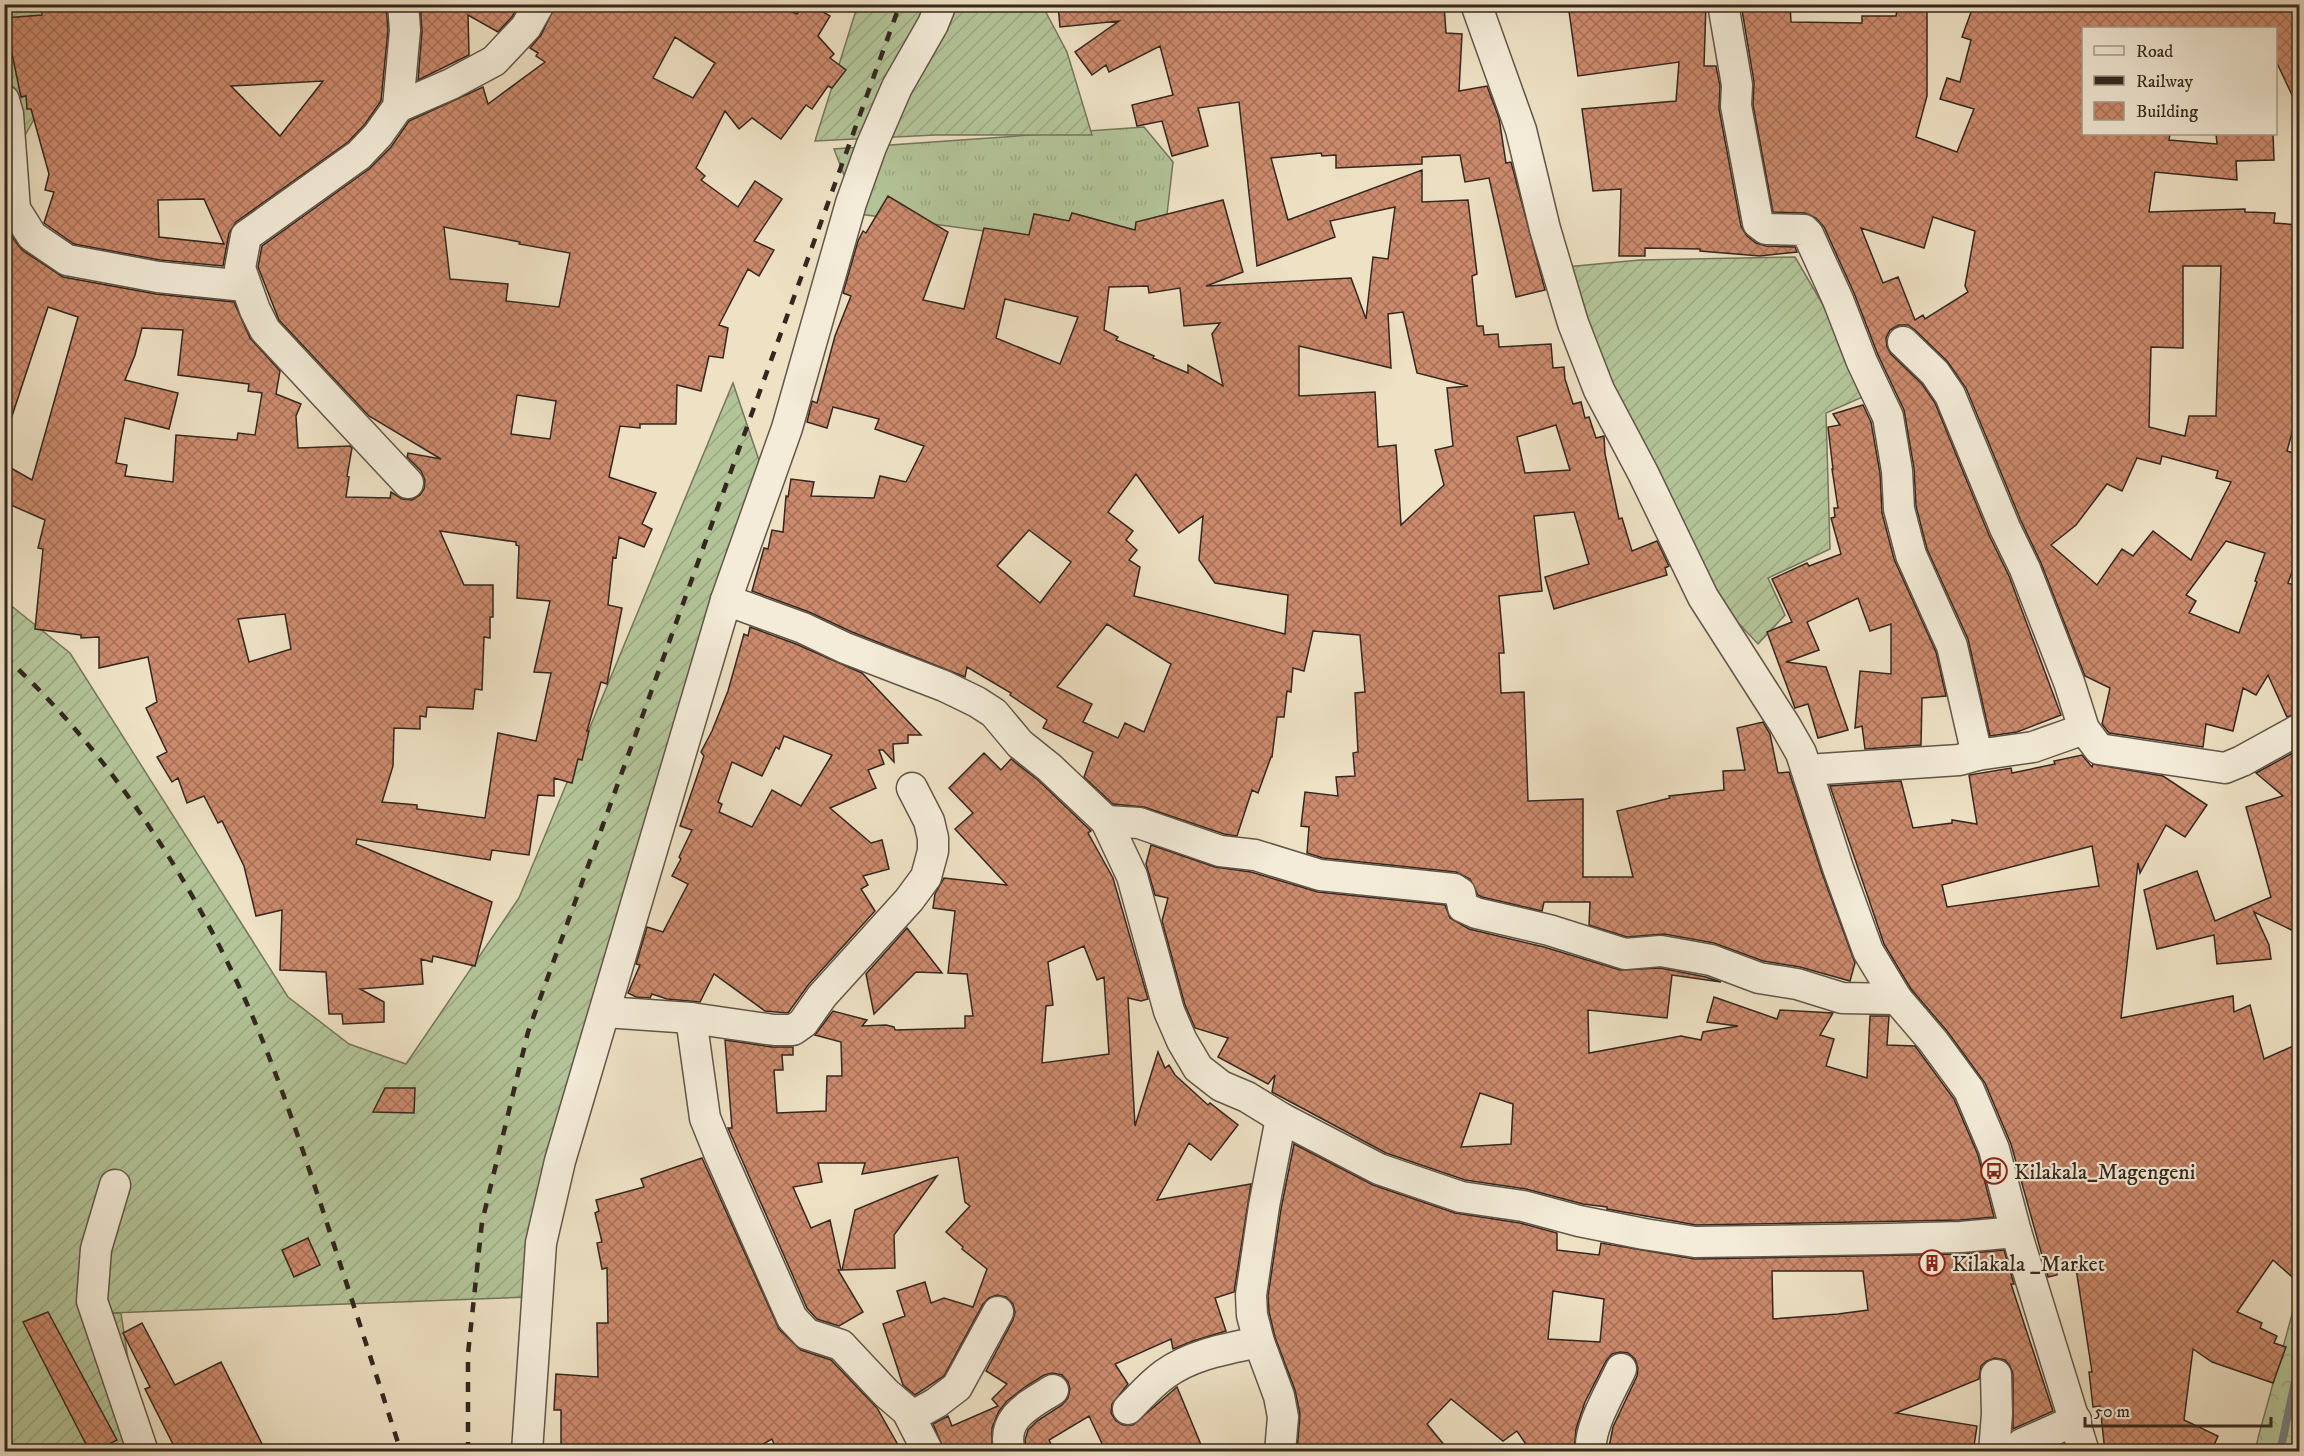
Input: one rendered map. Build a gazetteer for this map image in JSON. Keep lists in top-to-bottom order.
{
  "places": {
    "bus stop": ["Kilakala_Magengeni"],
    "building": ["Kilakala _Market"]
  },
  "legend": ["Road", "Railway", "Building"],
  "scale_bar": "50 m"
}
